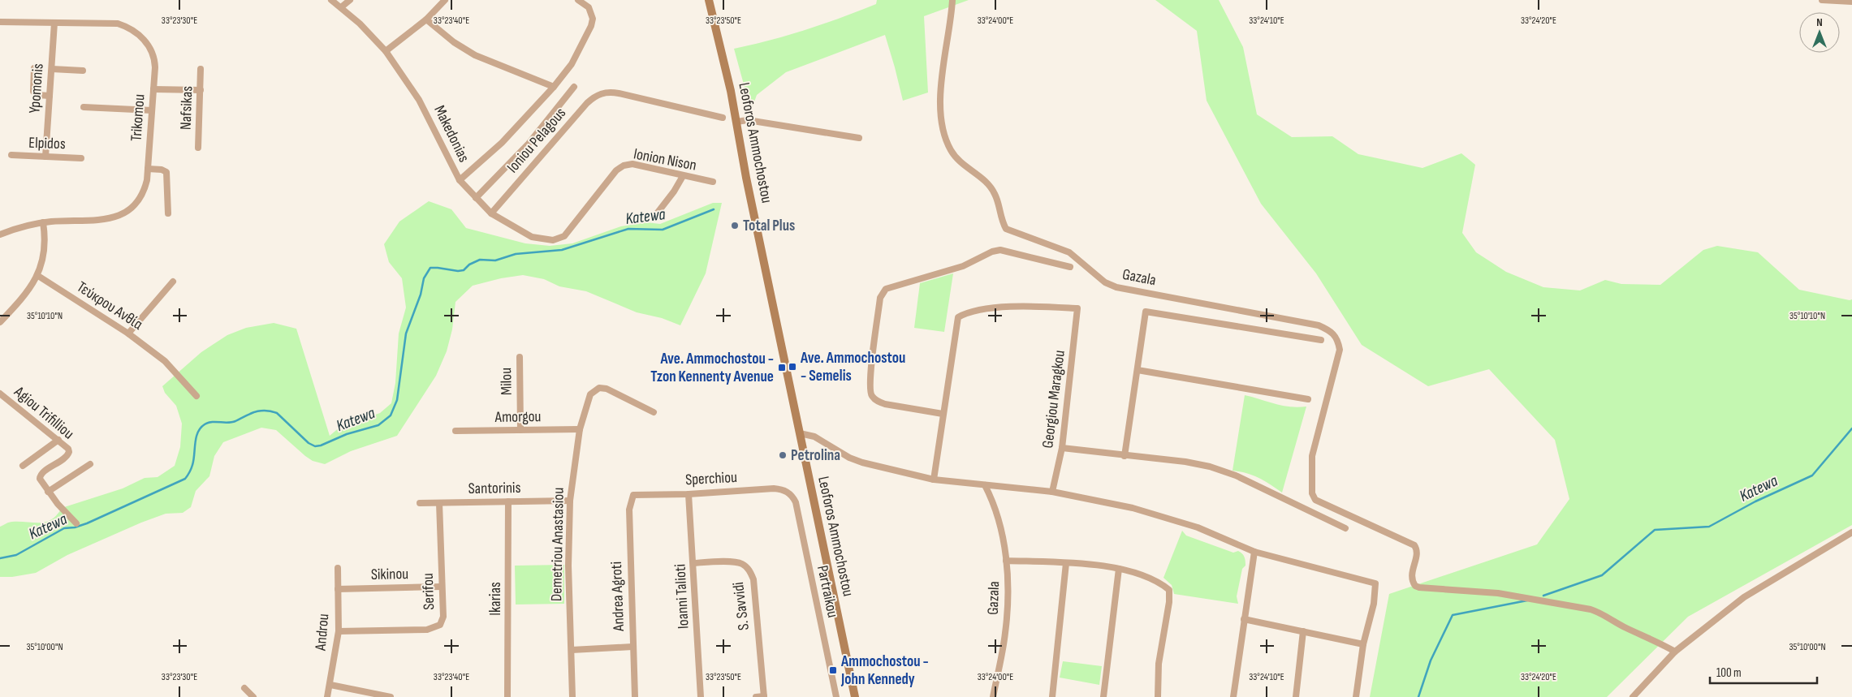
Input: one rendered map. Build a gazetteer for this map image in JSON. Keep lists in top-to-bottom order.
{
  "streets": {
    "main road": ["Leoforos Ammochostou"],
    "street": [
      "Ypomonis",
      "Nafsikas",
      "Trikomou",
      "Makedonias",
      "Ioniou Pelagous",
      "Elpidos",
      "Ionion Nison",
      "Gazala",
      "Τεύκρου Ανθία",
      "Milou",
      "Georgiou Maragkou",
      "Agiou Trifilliou",
      "Amorgou",
      "Sperchiou",
      "Santorinis",
      "Demetriou Anastasiou",
      "Sikinou",
      "Serifou",
      "Partraikou",
      "Andrea Agroti",
      "Ioanni Talioti",
      "Ikarias",
      "S. Savvidi",
      "Androu"
    ]
  },
  "crossings": [
    ["Ypomonis", "Trikomou"],
    ["Ypomonis", "Elpidos"],
    ["Makedonias", "Ioniou Pelagous"],
    ["Makedonias", "Ionion Nison"],
    ["Milou", "Amorgou"],
    ["Amorgou", "Demetriou Anastasiou"],
    ["Sperchiou", "Partraikou"],
    ["Sperchiou", "Andrea Agroti"],
    ["Sperchiou", "Ioanni Talioti"],
    ["Santorinis", "Demetriou Anastasiou"],
    ["Santorinis", "Serifou"],
    ["Santorinis", "Ikarias"],
    ["Sikinou", "Serifou"],
    ["Sikinou", "Androu"],
    ["Serifou", "Androu"],
    ["Ioanni Talioti", "S. Savvidi"]
  ],
  "water": ["Katewa"],
  "places": {
    "other": ["Total Plus", "Petrolina"],
    "transit": ["Ave. Ammochostou - Semelis", "Ave. Ammochostou - Tzon Kennenty Avenue", "Ammochostou - John Kennedy"]
  },
  "scale_bar": "100 m",
  "north": "top",
  "coordinates": [
    "33°23'30\"E",
    "33°23'40\"E",
    "33°23'50\"E",
    "33°24'00\"E",
    "33°24'10\"E",
    "33°24'20\"E",
    "35°10'10\"N",
    "35°10'00\"N"
  ]
}
